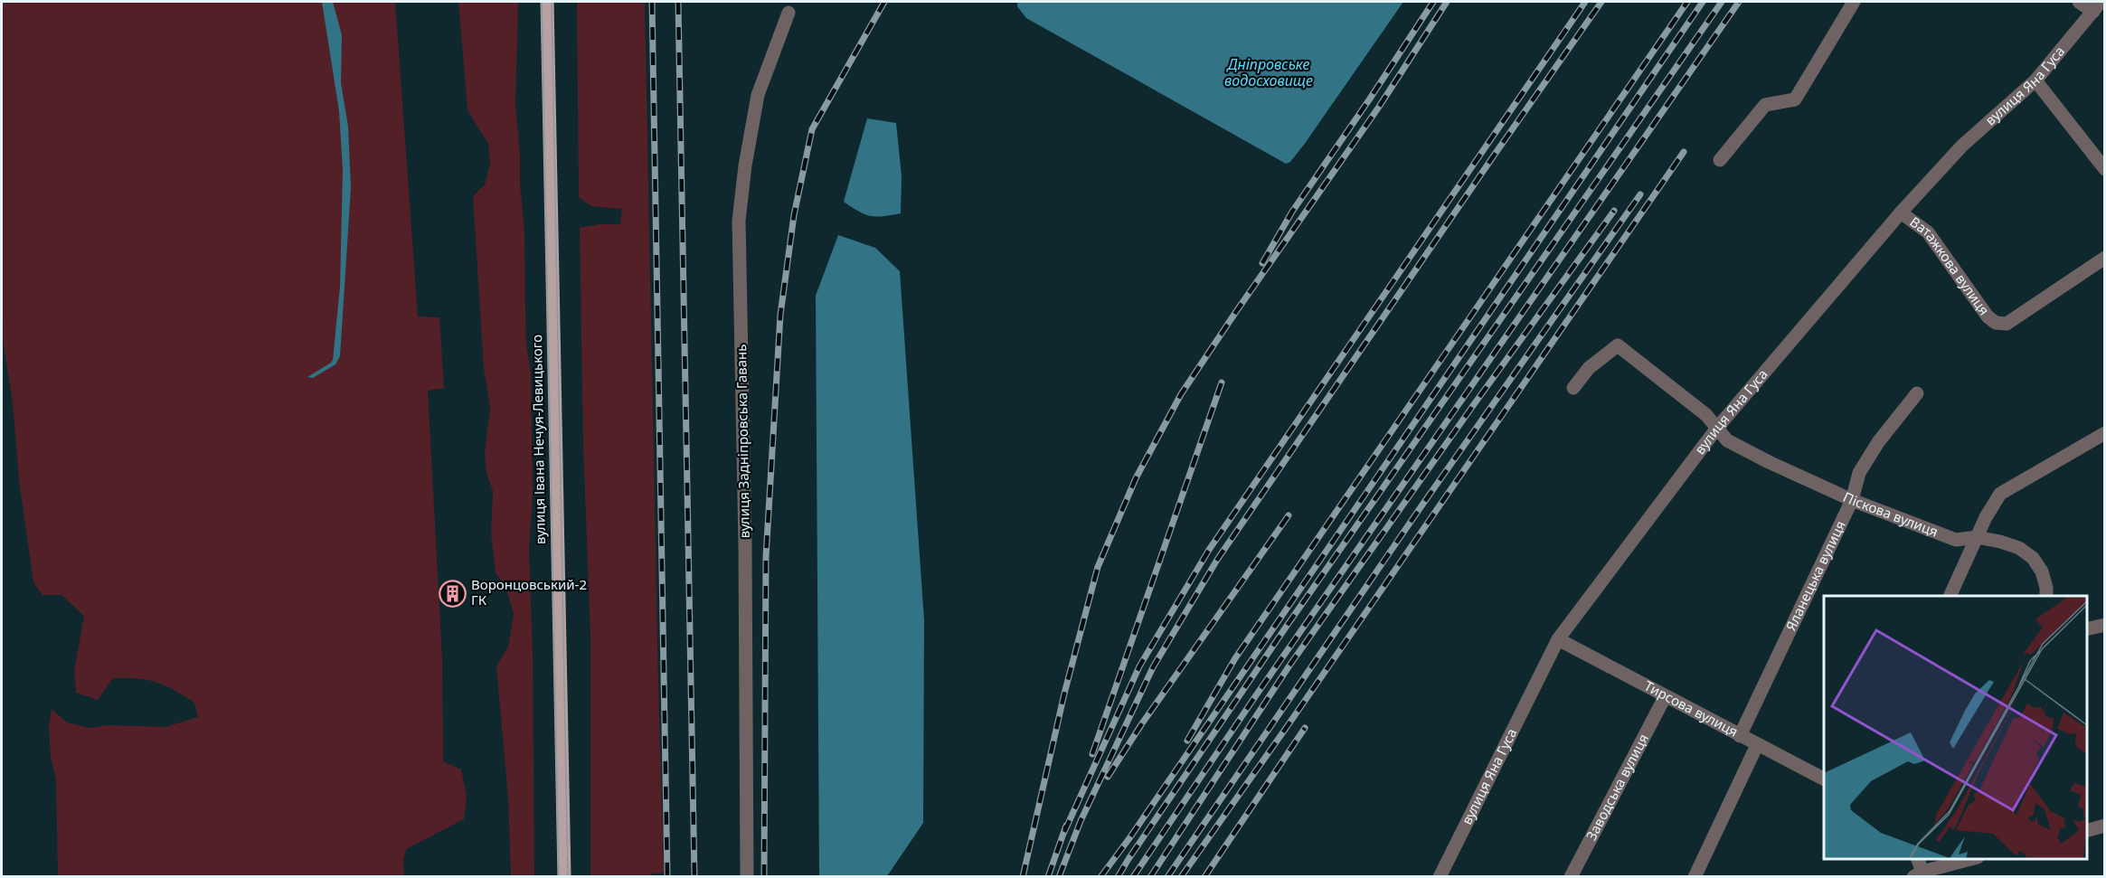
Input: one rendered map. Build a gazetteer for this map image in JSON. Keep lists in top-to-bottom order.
{
  "streets": {
    "main road": ["вулиця Івана Нечуя-Левицького"],
    "street": [
      "вулиця Яна Гуса",
      "Ватажкова вулиця",
      "вулиця Задніпровська Гавань",
      "Піскова вулиця",
      "Яланецька вулиця",
      "Тирсова вулиця",
      "Заводська вулиця"
    ]
  },
  "crossings": [
    ["вулиця Яна Гуса", "Ватажкова вулиця"],
    ["вулиця Яна Гуса", "Піскова вулиця"],
    ["вулиця Яна Гуса", "Тирсова вулиця"],
    ["Піскова вулиця", "Яланецька вулиця"],
    ["Яланецька вулиця", "Тирсова вулиця"],
    ["Тирсова вулиця", "Заводська вулиця"]
  ],
  "water": ["Дніпровське водосховище"],
  "places": {
    "building": ["Воронцовський-2 ГК"]
  }
}
